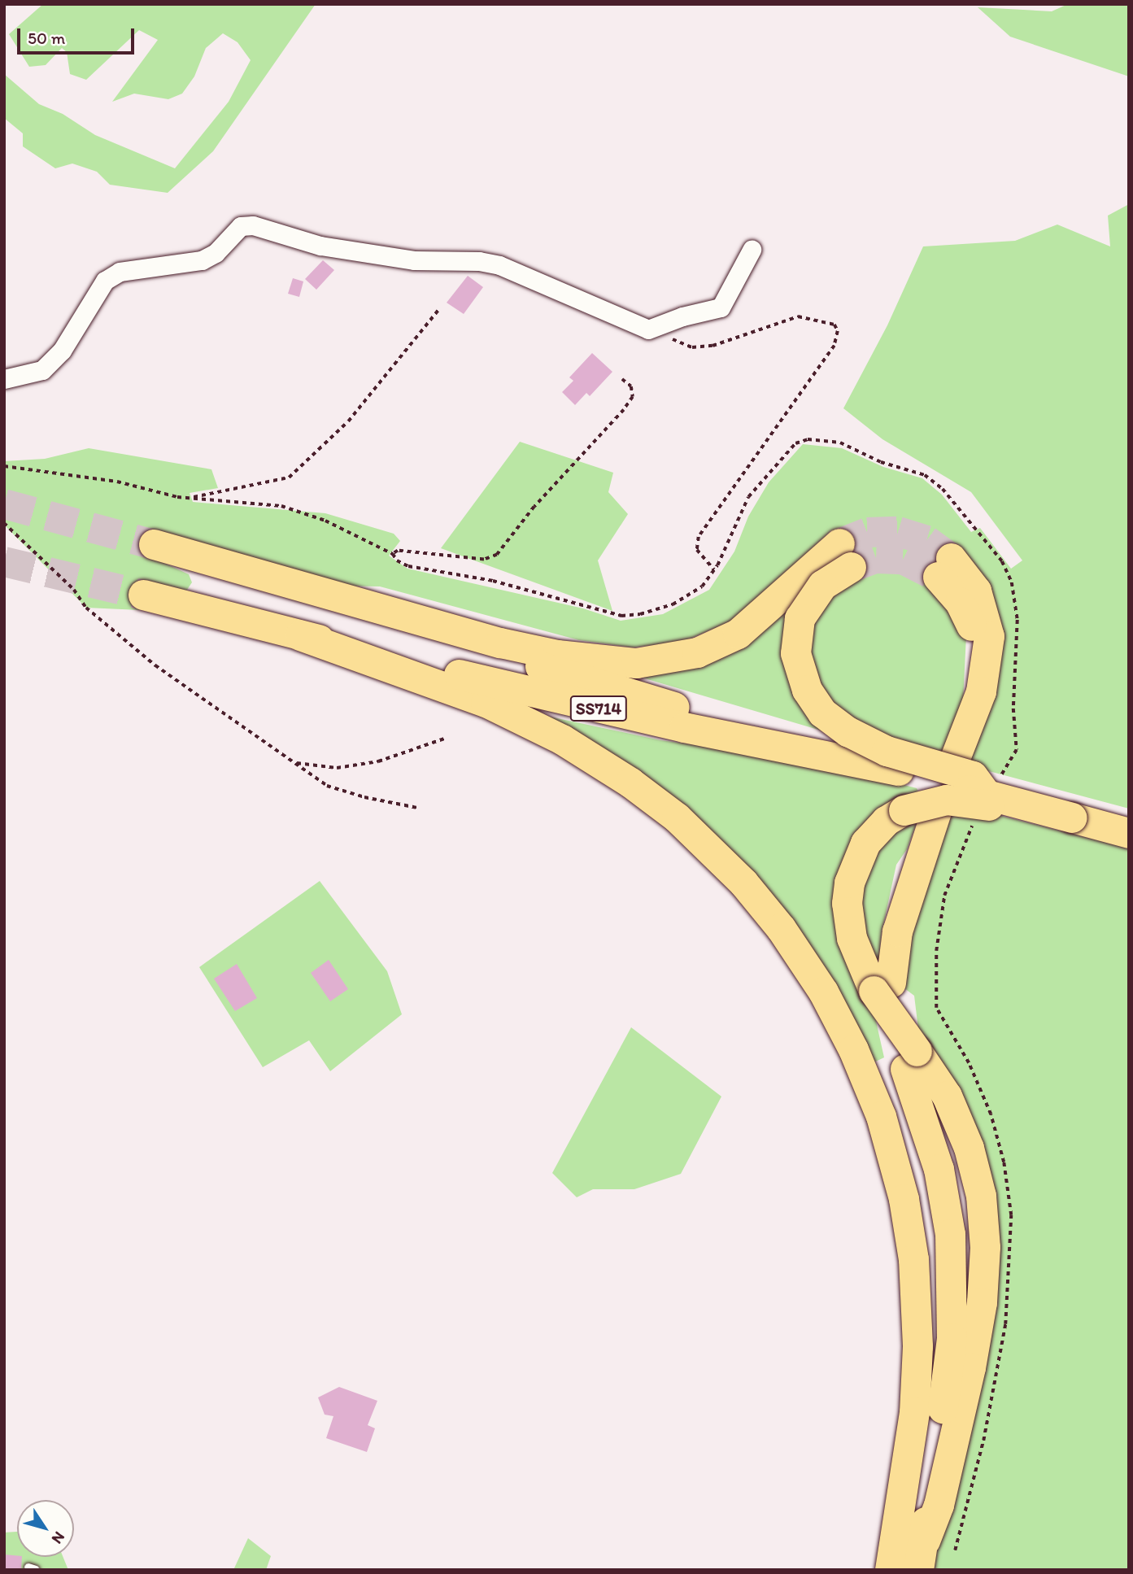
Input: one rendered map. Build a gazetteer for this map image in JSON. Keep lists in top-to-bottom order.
{
  "streets": {
    "highway": ["SS714"]
  },
  "scale_bar": "50 m",
  "north": "bottom right"
}
